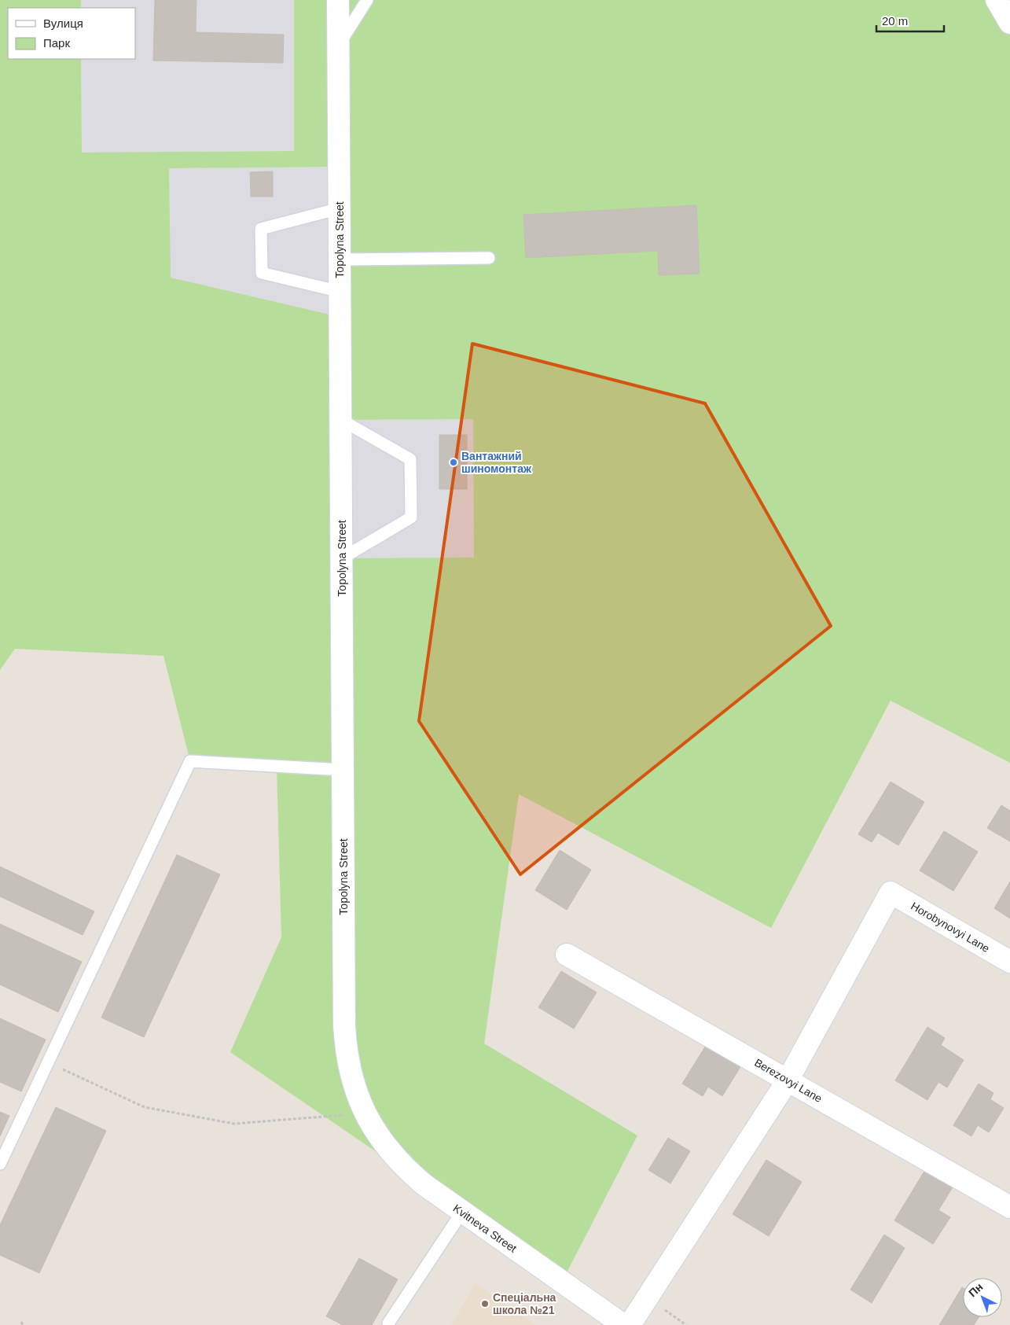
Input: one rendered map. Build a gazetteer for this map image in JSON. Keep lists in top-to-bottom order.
{
  "streets": {
    "main road": [
      "Topolyna Street",
      "Horobynovyi Lane",
      "Berezovyi Lane",
      "Kvitneva Street"
    ]
  },
  "crossings": [
    ["Topolyna Street", "Kvitneva Street"],
    ["Horobynovyi Lane", "Berezovyi Lane"]
  ],
  "places": ["Вантажний шиномонтаж", "Спеціальна школа №21"],
  "legend": ["Вулиця", "Парк"],
  "scale_bar": "20 m",
  "north": "top left"
}
